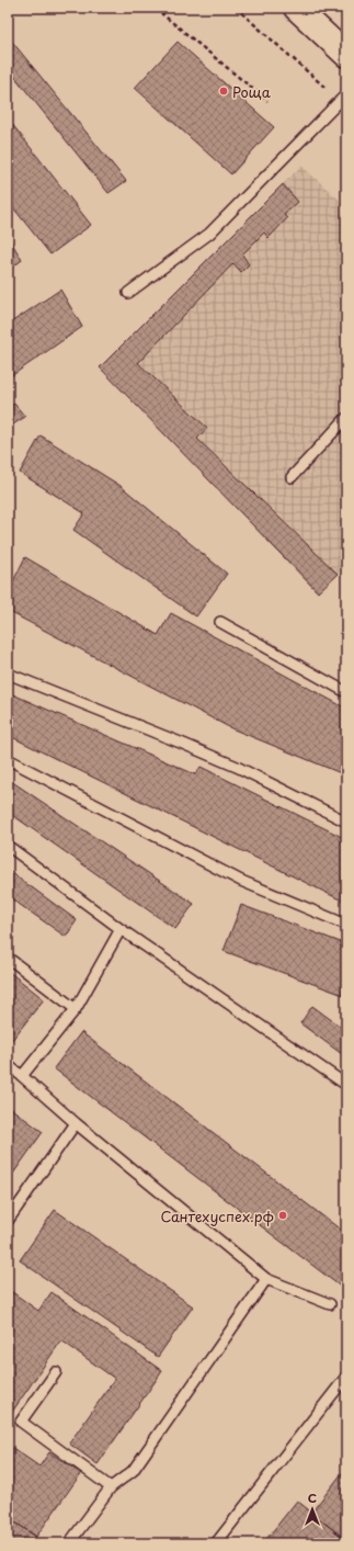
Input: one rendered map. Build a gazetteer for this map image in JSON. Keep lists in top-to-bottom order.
{
  "places": ["Роща", "Сантехуспех.рф"],
  "north": "top"
}
